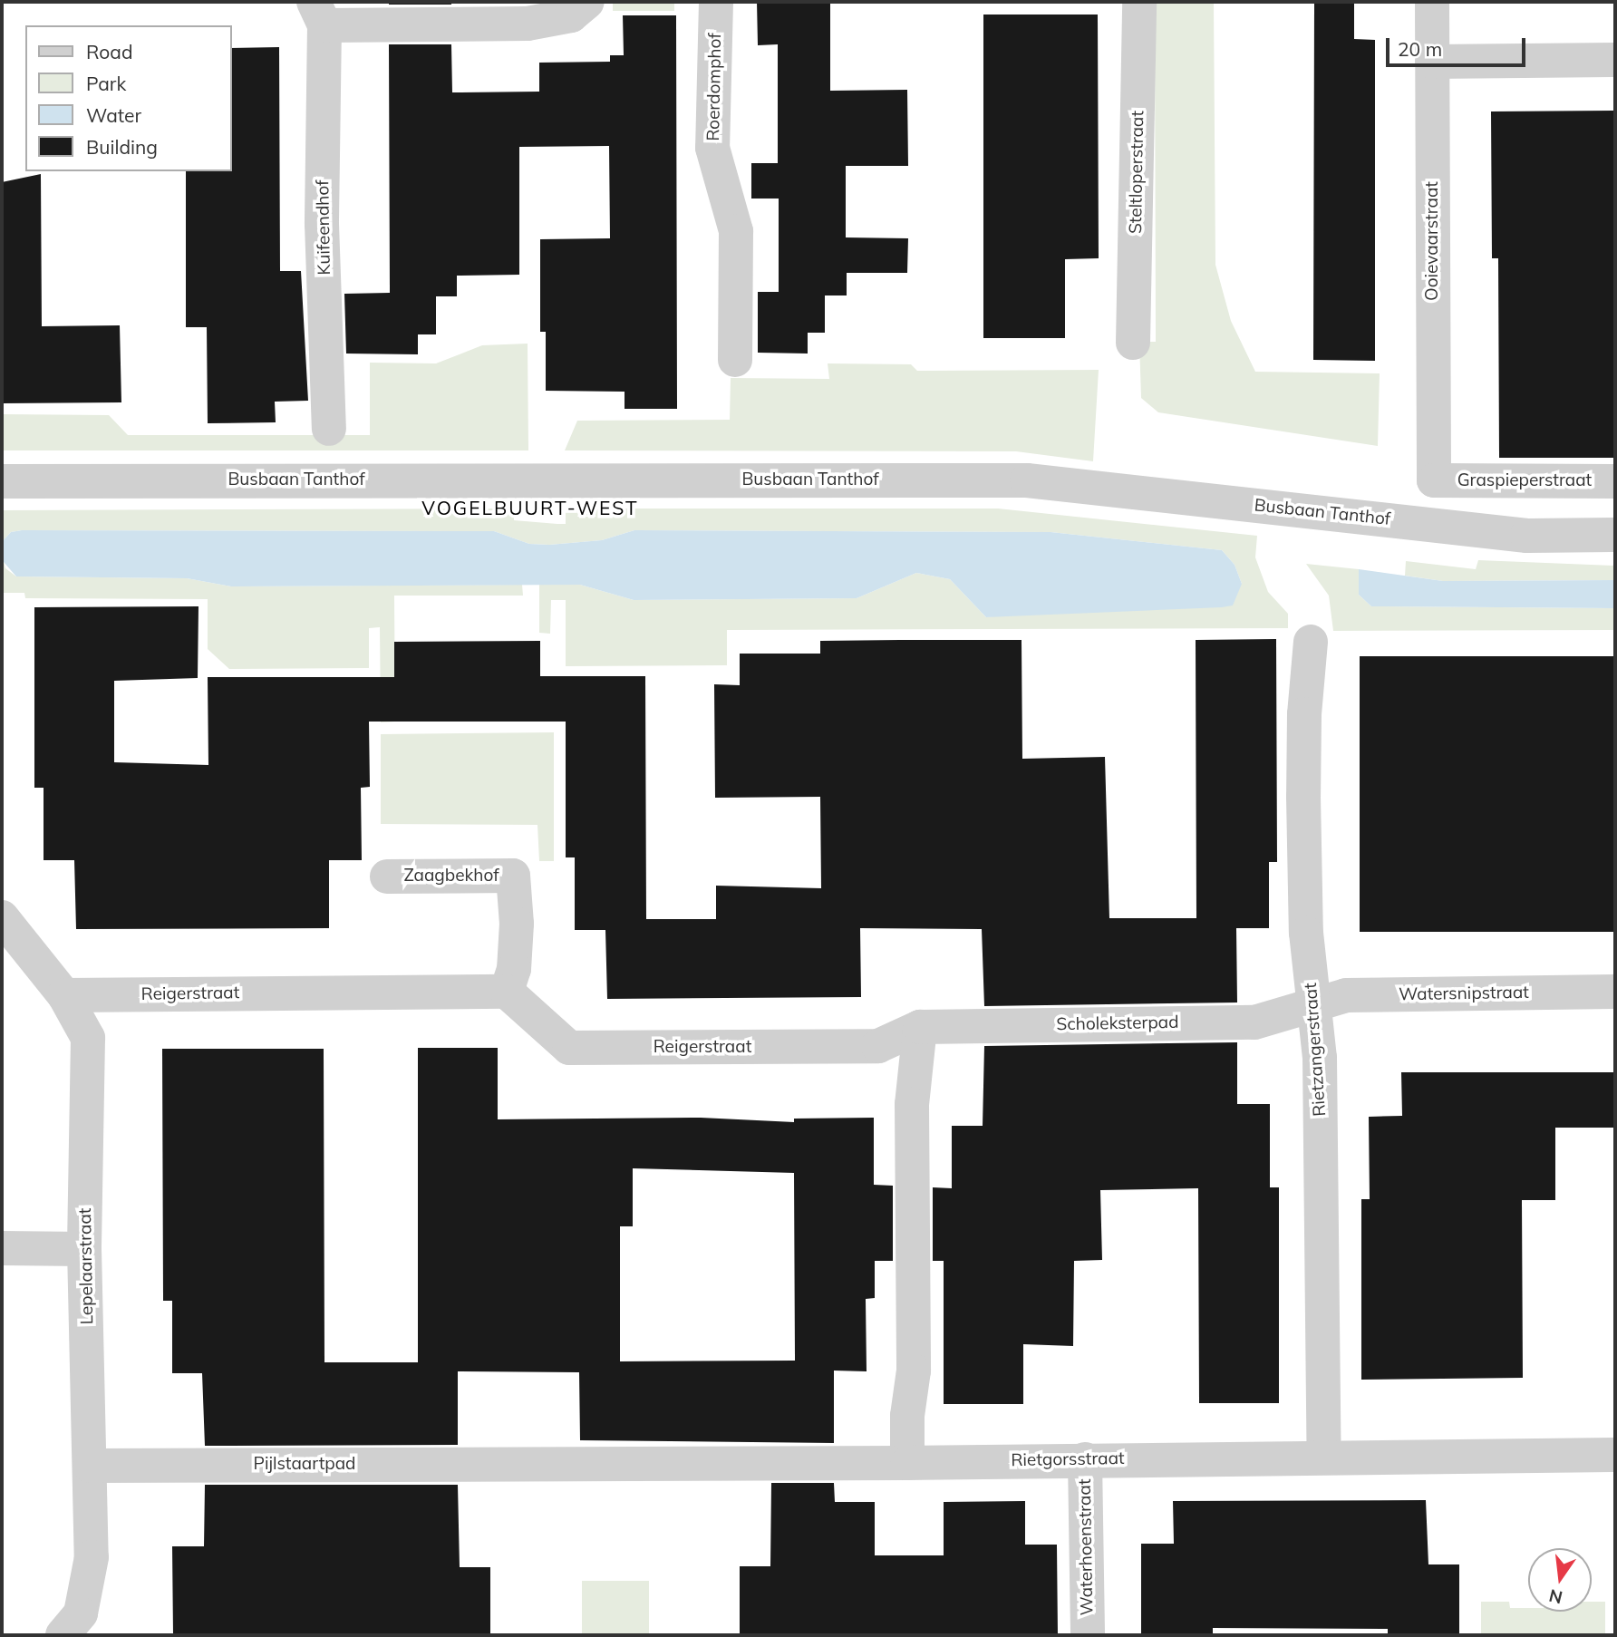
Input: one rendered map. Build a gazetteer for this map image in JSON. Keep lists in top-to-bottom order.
{
  "streets": {
    "street": [
      "Roerdomphof",
      "Steltloperstraat",
      "Kuifeendhof",
      "Ooievaarstraat",
      "Busbaan Tanthof",
      "Graspieperstraat",
      "Zaagbekhof",
      "Reigerstraat",
      "Watersnipstraat",
      "Scholeksterpad",
      "Rietzangerstraat",
      "Lepelaarstraat",
      "Rietgorsstraat",
      "Pijlstaartpad",
      "Waterhoenstraat"
    ]
  },
  "crossings": [
    ["Ooievaarstraat", "Graspieperstraat"],
    ["Zaagbekhof", "Reigerstraat"],
    ["Reigerstraat", "Scholeksterpad"],
    ["Reigerstraat", "Lepelaarstraat"],
    ["Watersnipstraat", "Scholeksterpad"],
    ["Watersnipstraat", "Rietzangerstraat"],
    ["Scholeksterpad", "Rietzangerstraat"],
    ["Rietzangerstraat", "Rietgorsstraat"],
    ["Lepelaarstraat", "Pijlstaartpad"],
    ["Rietgorsstraat", "Pijlstaartpad"],
    ["Rietgorsstraat", "Waterhoenstraat"]
  ],
  "districts": ["VOGELBUURT-WEST"],
  "legend": [
    "Road",
    "Park",
    "Water",
    "Building"
  ],
  "scale_bar": "20 m",
  "north": "bottom"
}
